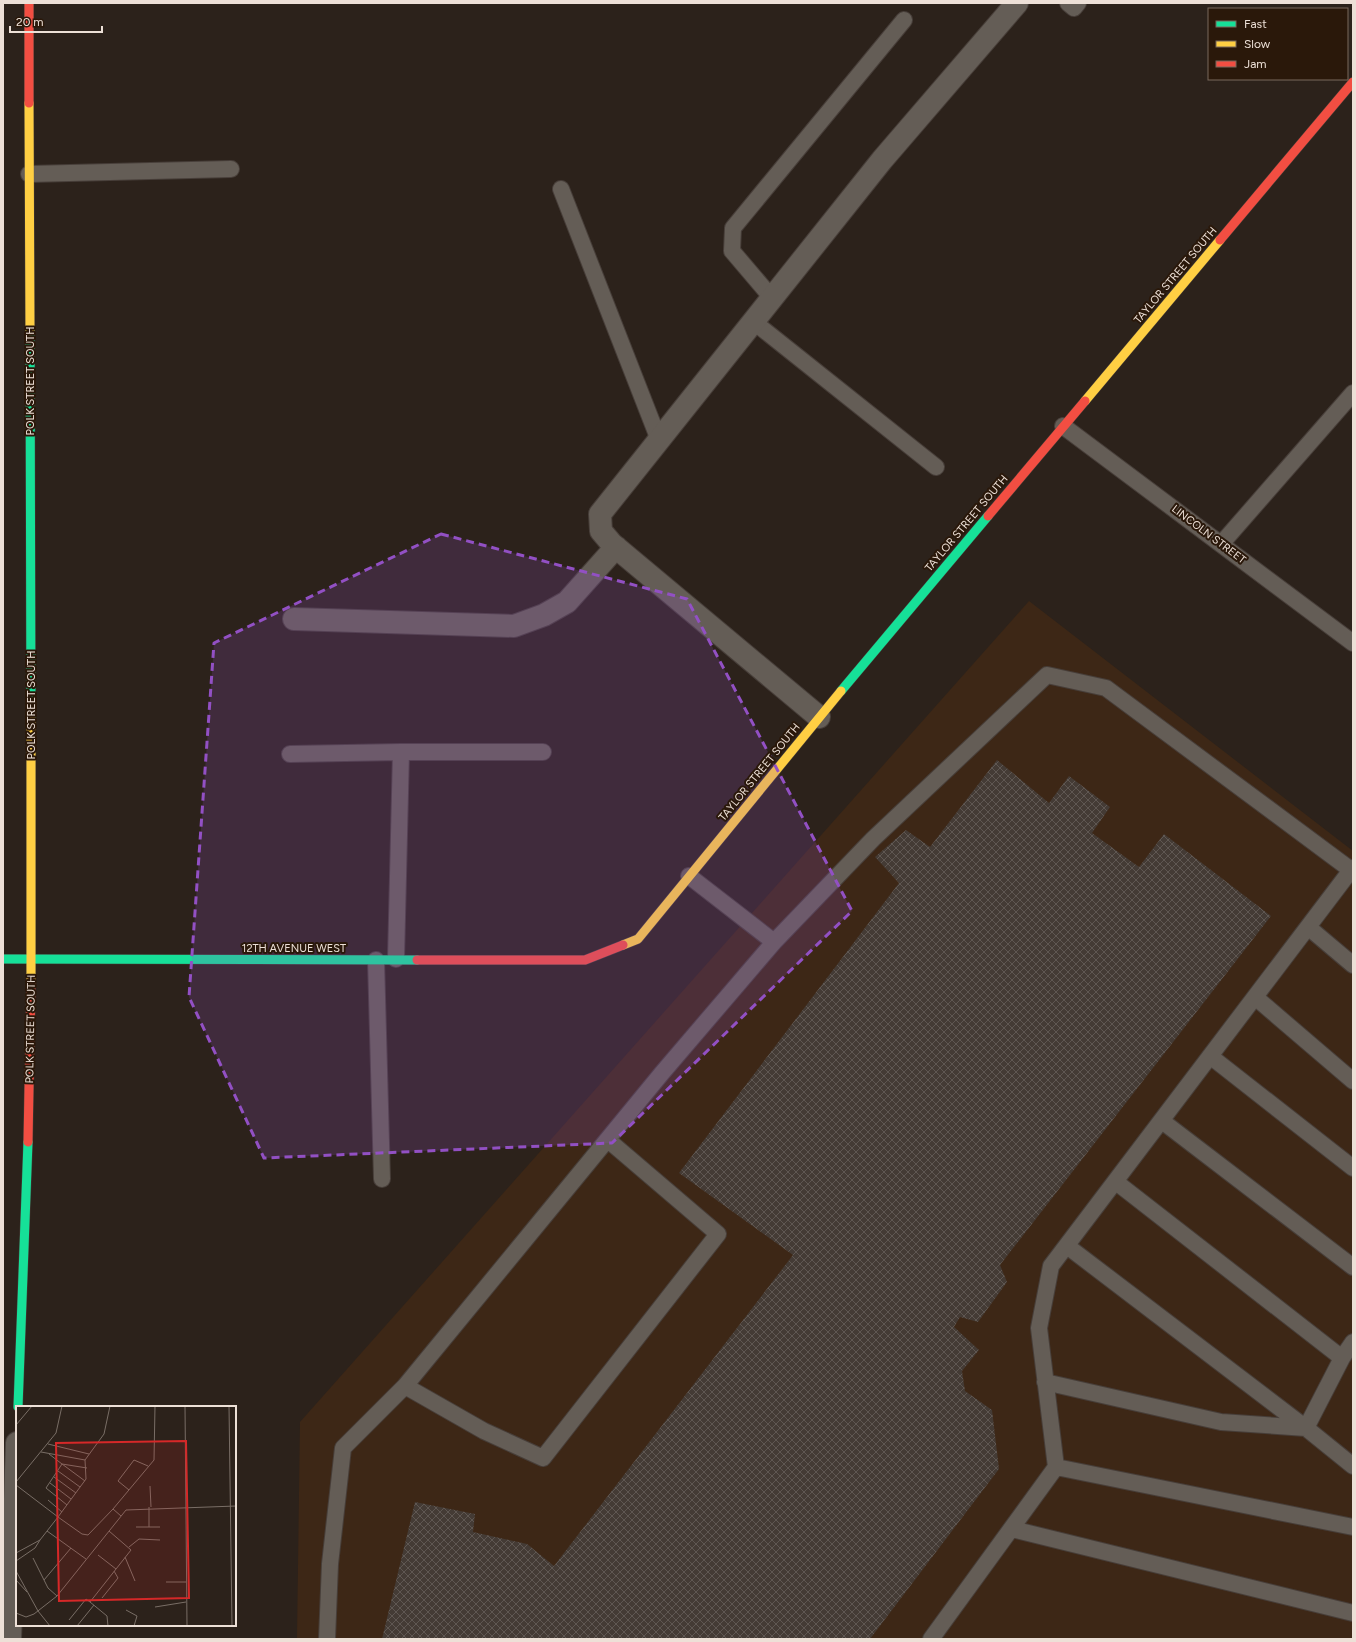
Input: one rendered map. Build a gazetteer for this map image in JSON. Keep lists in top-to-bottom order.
{
  "streets": {
    "street": ["TAYLOR STREET SOUTH", "POLK STREET SOUTH", "12TH AVENUE WEST"],
    "lane": ["LINCOLN STREET"]
  },
  "crossings": [
    ["TAYLOR STREET SOUTH", "LINCOLN STREET"],
    ["TAYLOR STREET SOUTH", "12TH AVENUE WEST"],
    ["POLK STREET SOUTH", "12TH AVENUE WEST"]
  ],
  "legend": ["Fast", "Slow", "Jam"],
  "scale_bar": "20 m"
}
